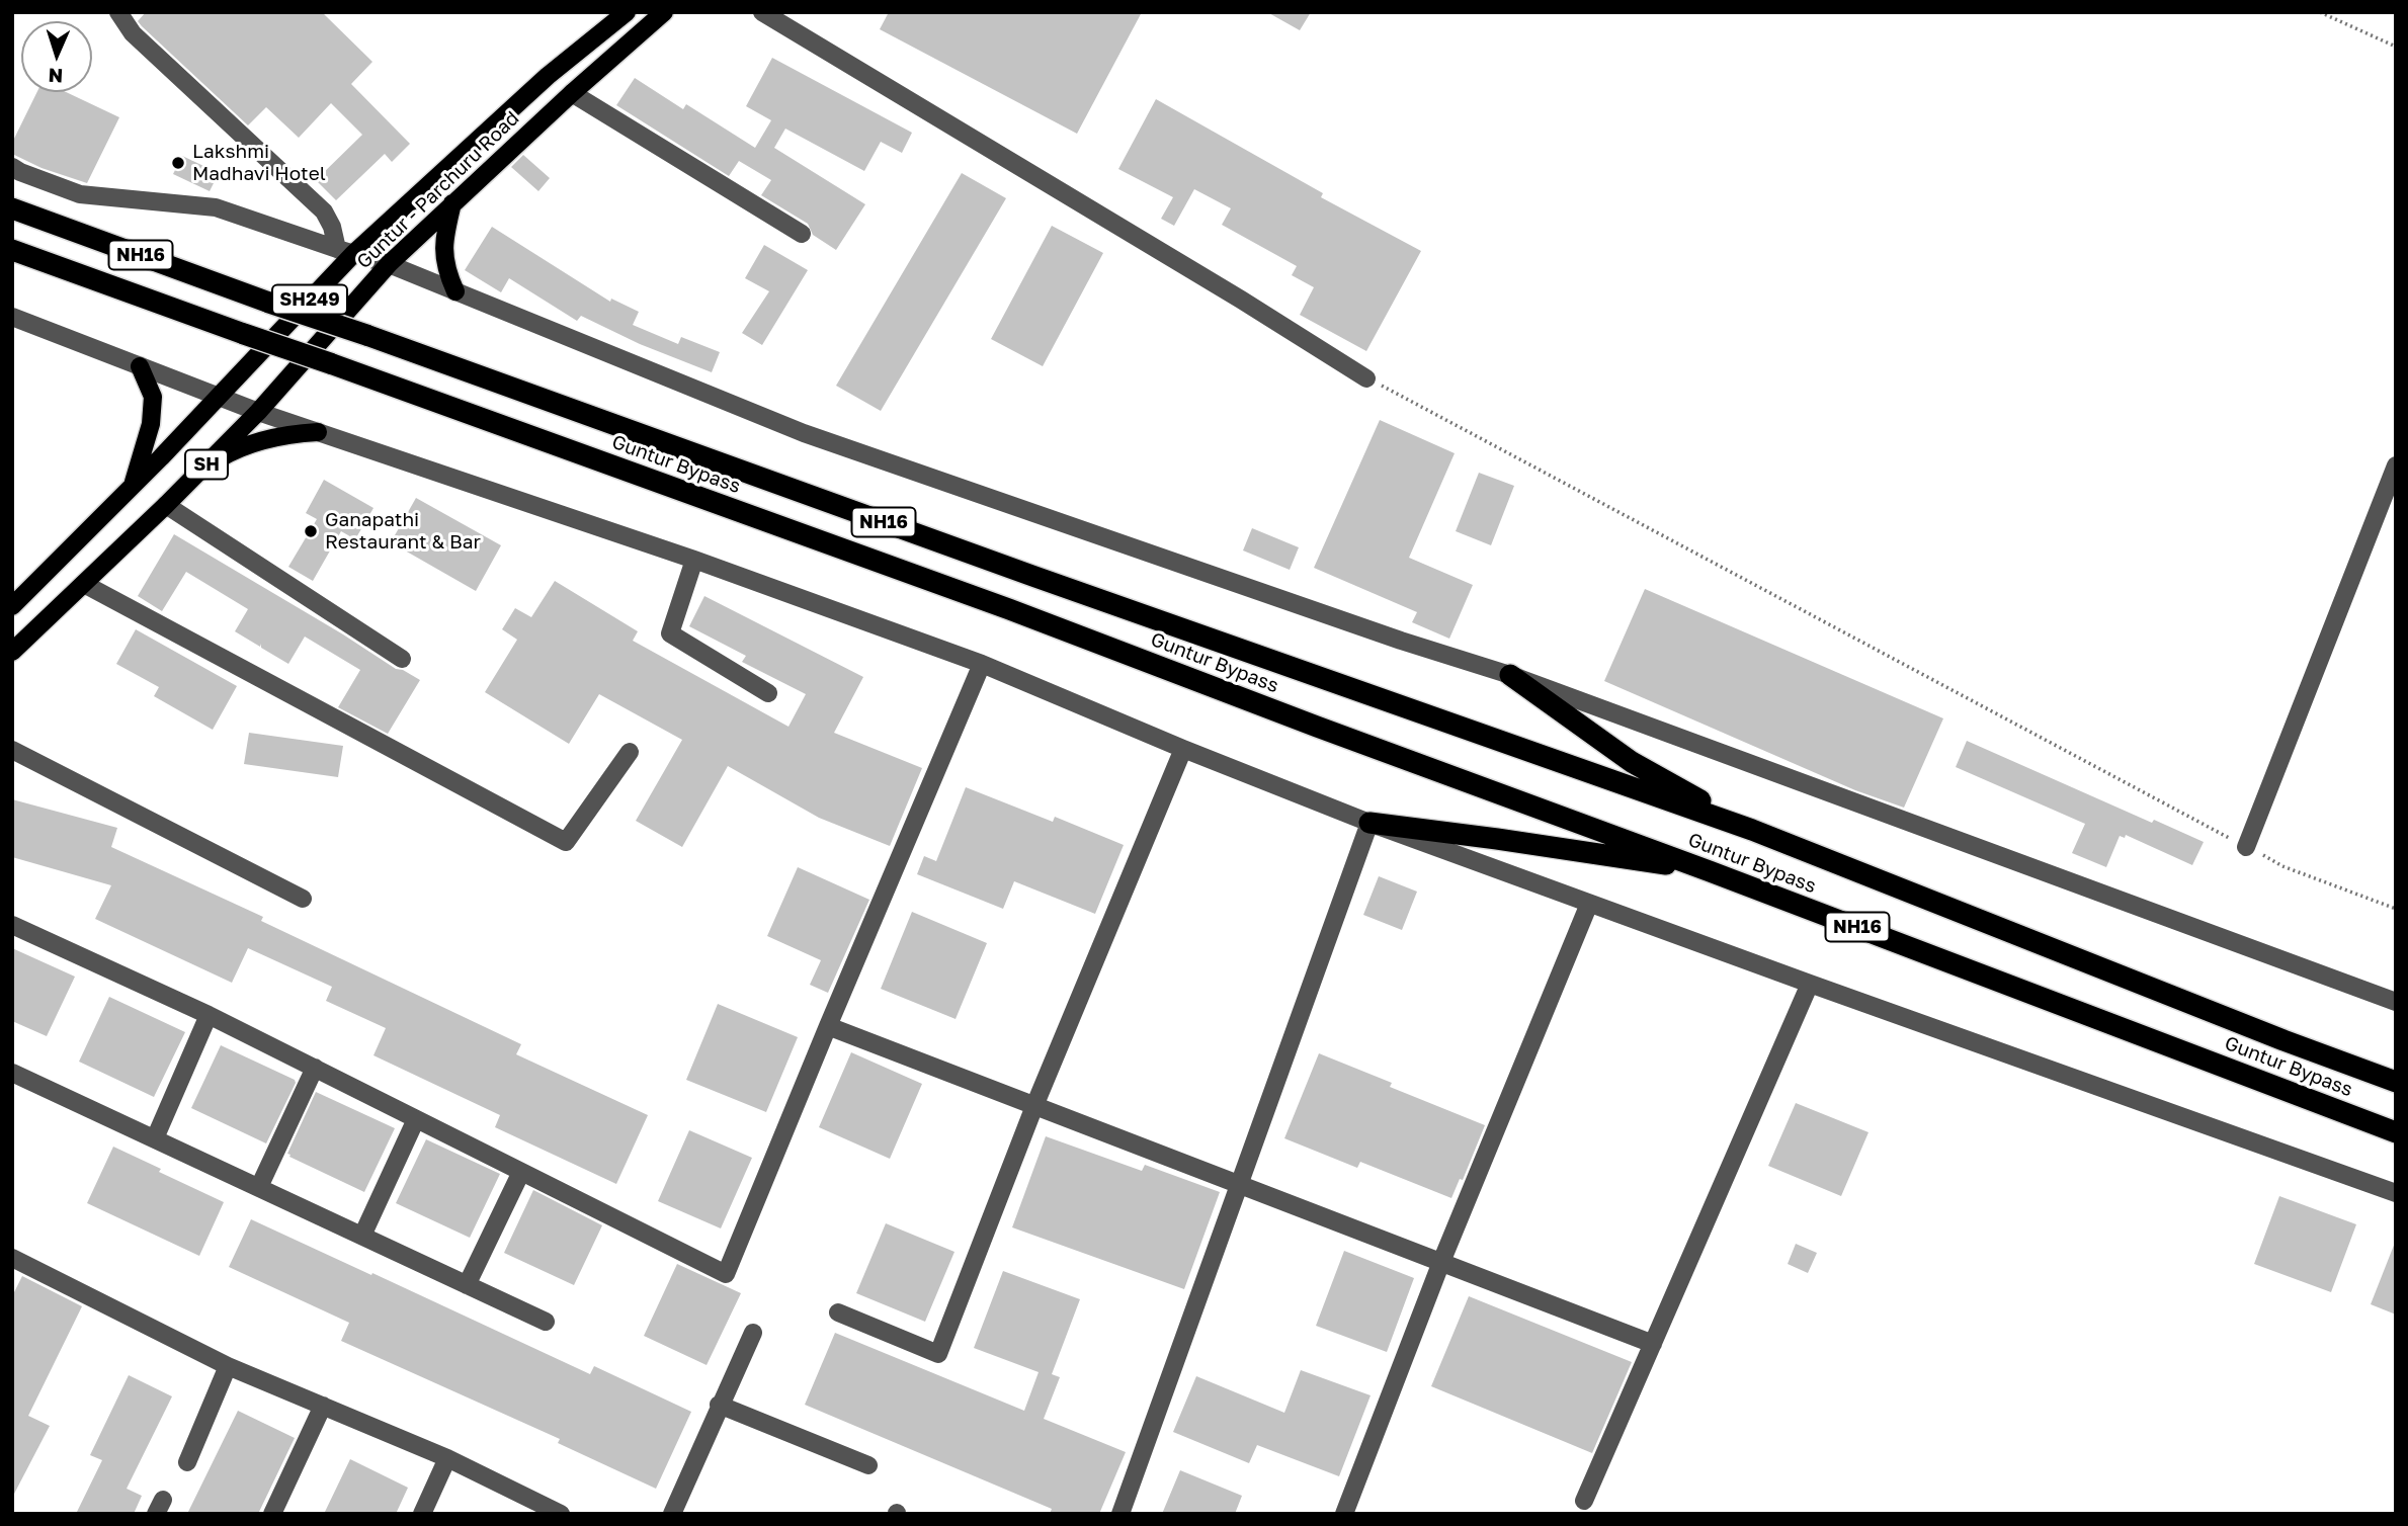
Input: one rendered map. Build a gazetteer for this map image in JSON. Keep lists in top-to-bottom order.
{
  "streets": {
    "highway": ["NH16", "Guntur Bypass"],
    "main road": ["Guntur - Parchuru Road", "SH249", "SH"]
  },
  "places": ["Lakshmi Madhavi Hotel", "Ganapathi Restaurant & Bar"],
  "north": "bottom"
}
